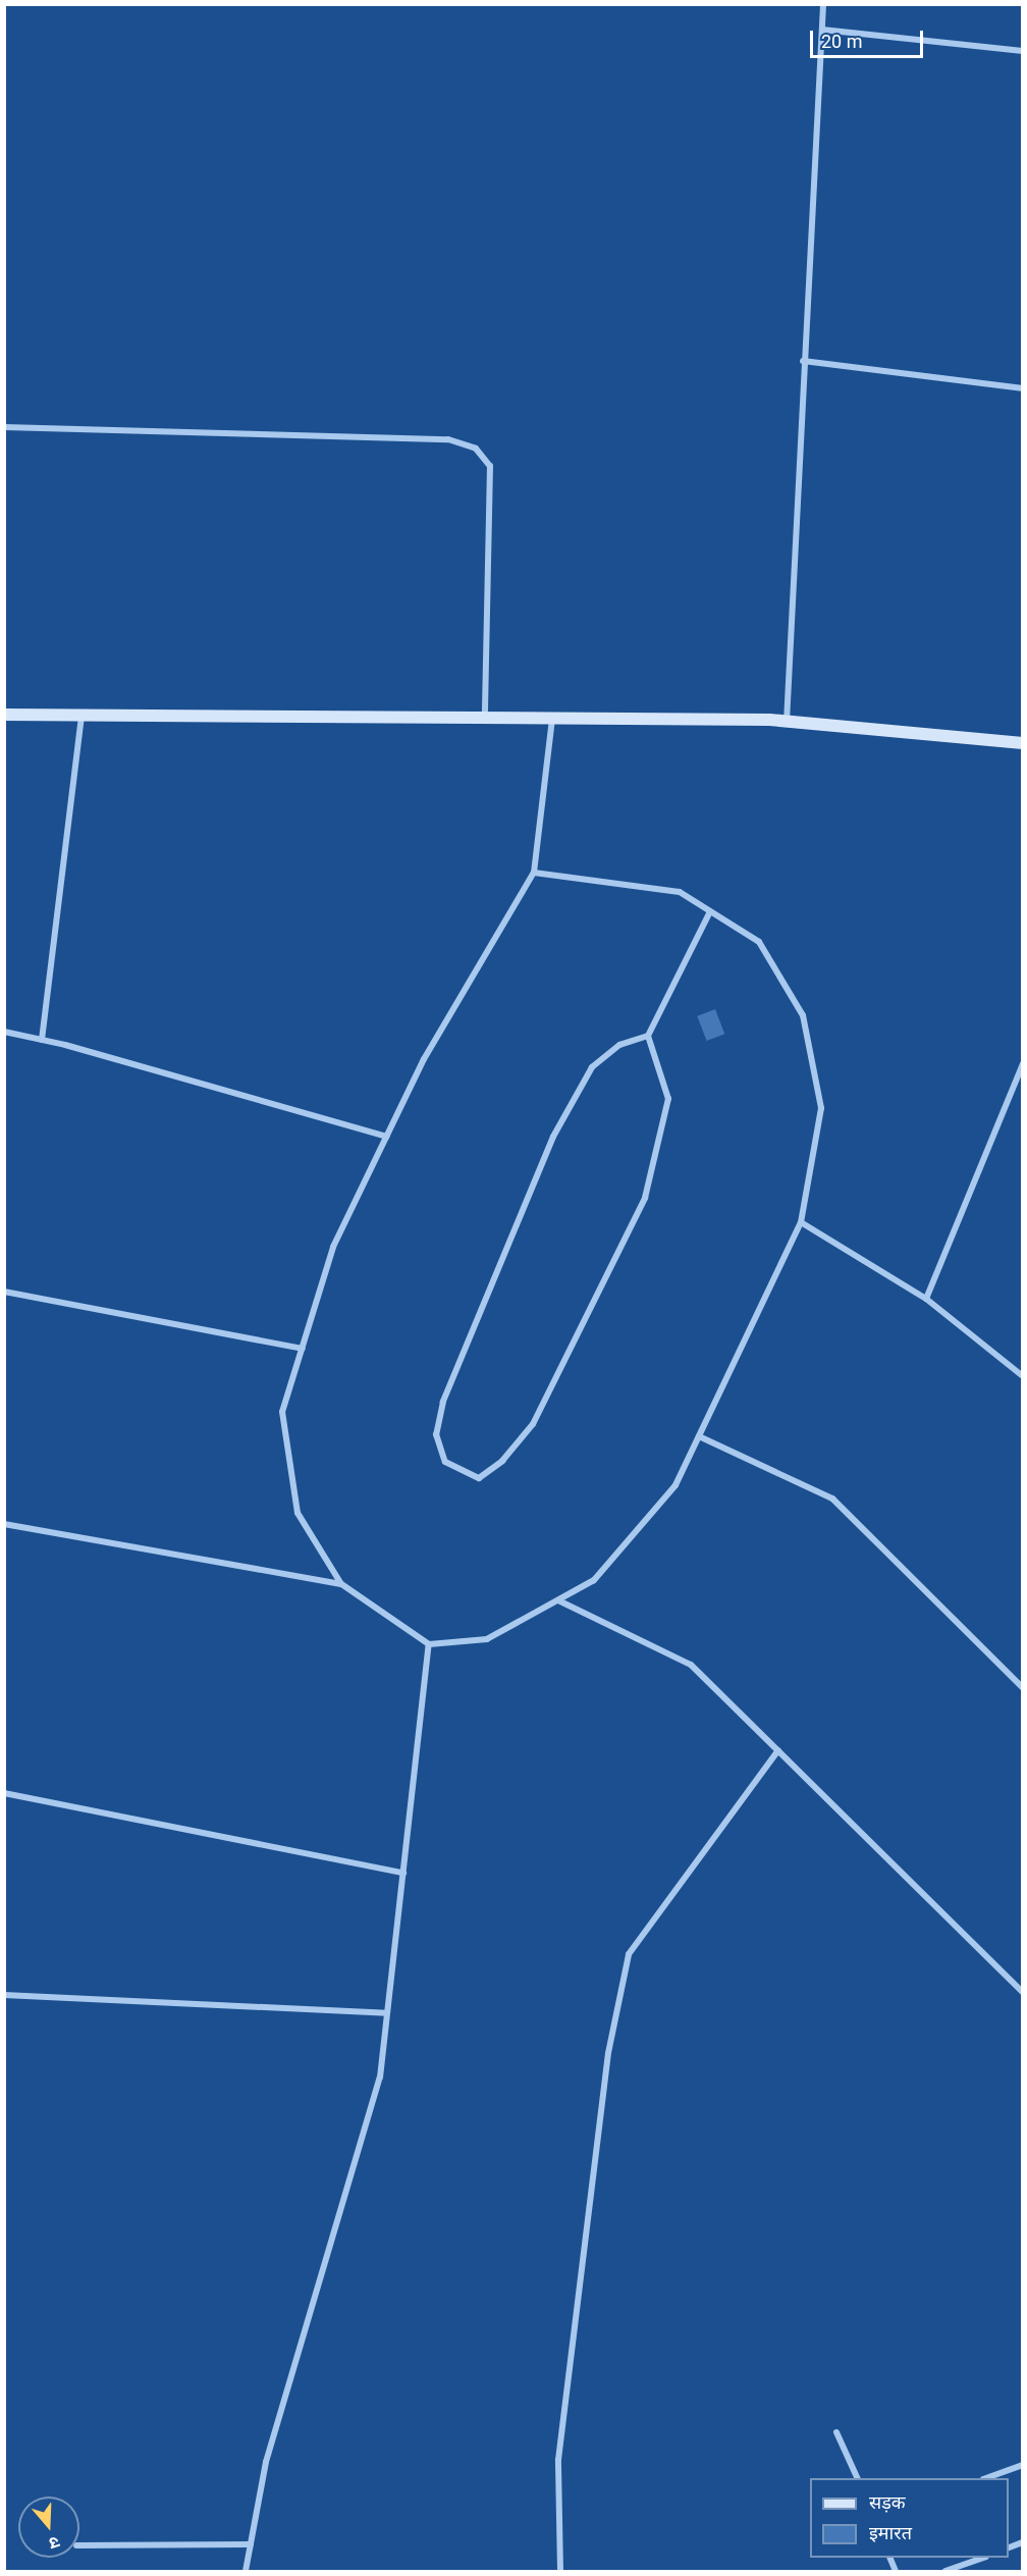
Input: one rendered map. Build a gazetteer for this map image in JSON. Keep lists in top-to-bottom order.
{
  "legend": ["सड़क", "इमारत"],
  "scale_bar": "20 m",
  "north": "bottom"
}
